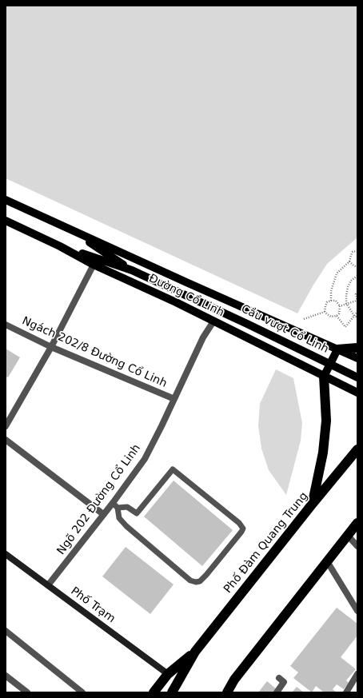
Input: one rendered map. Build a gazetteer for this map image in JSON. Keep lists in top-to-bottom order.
{
  "streets": {
    "highway": ["Phố Đàm Quang Trung"],
    "main road": ["Đường Cổ Linh", "Cầu vượt Cổ Linh"],
    "street": ["Ngách 202/8 Đường Cổ Linh", "Ngõ 202 Đường Cổ Linh", "Phố Trạm"]
  },
  "crossings": [
    ["Đường Cổ Linh", "Cầu vượt Cổ Linh"],
    ["Đường Cổ Linh", "Ngõ 202 Đường Cổ Linh"],
    ["Ngách 202/8 Đường Cổ Linh", "Ngõ 202 Đường Cổ Linh"],
    ["Ngõ 202 Đường Cổ Linh", "Phố Trạm"]
  ]
}
